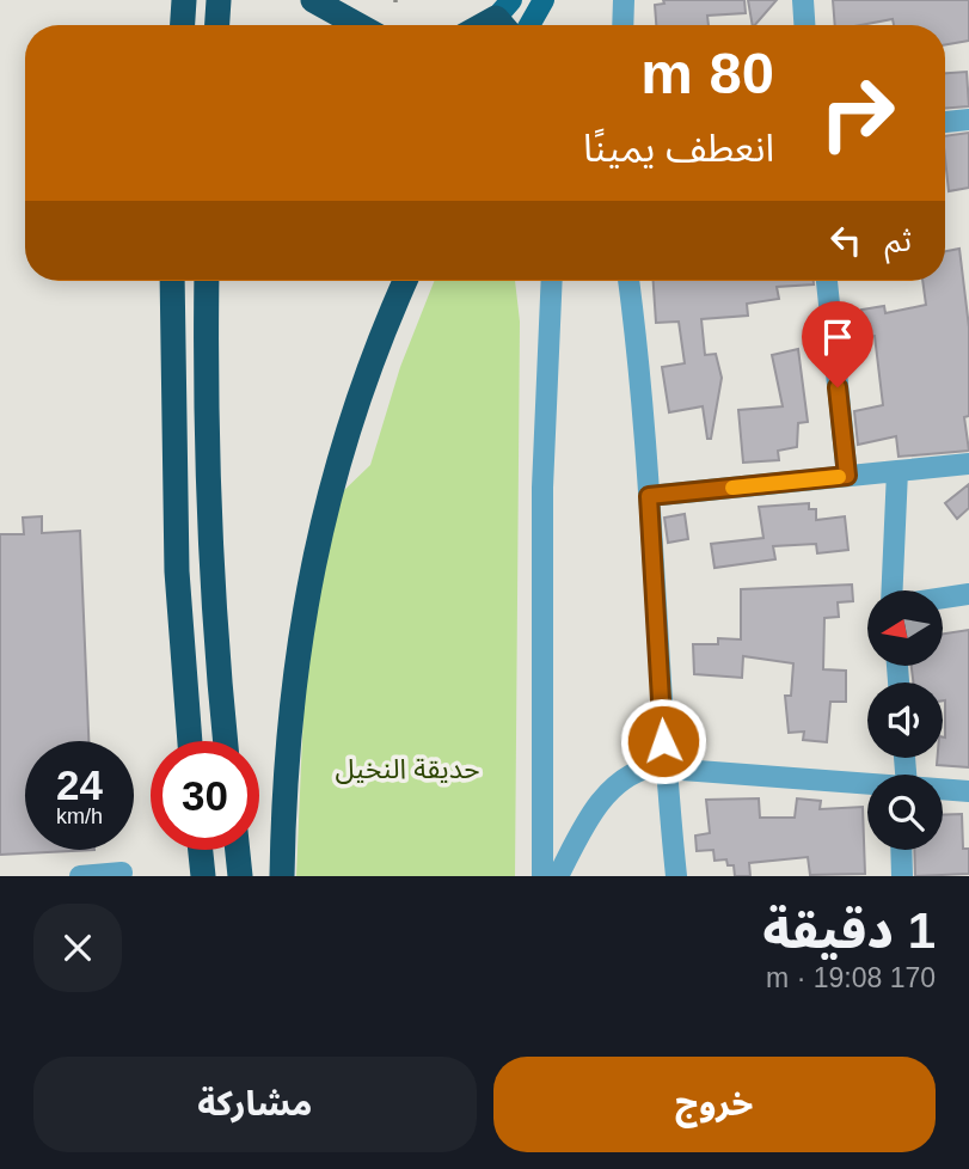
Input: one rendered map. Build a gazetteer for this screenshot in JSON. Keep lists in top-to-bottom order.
{
  "parks": ["حديقة النخيل"],
  "north": "left",
  "page": {
    "turn": ["80 m", "انعطف يمينًا"],
    "then": "ثم",
    "speed": "24 km/h",
    "limit": "30",
    "heading": ["1 دقيقة", "170 m · 19:08"],
    "buttons": ["خروج", "مشاركة"]
  }
}
